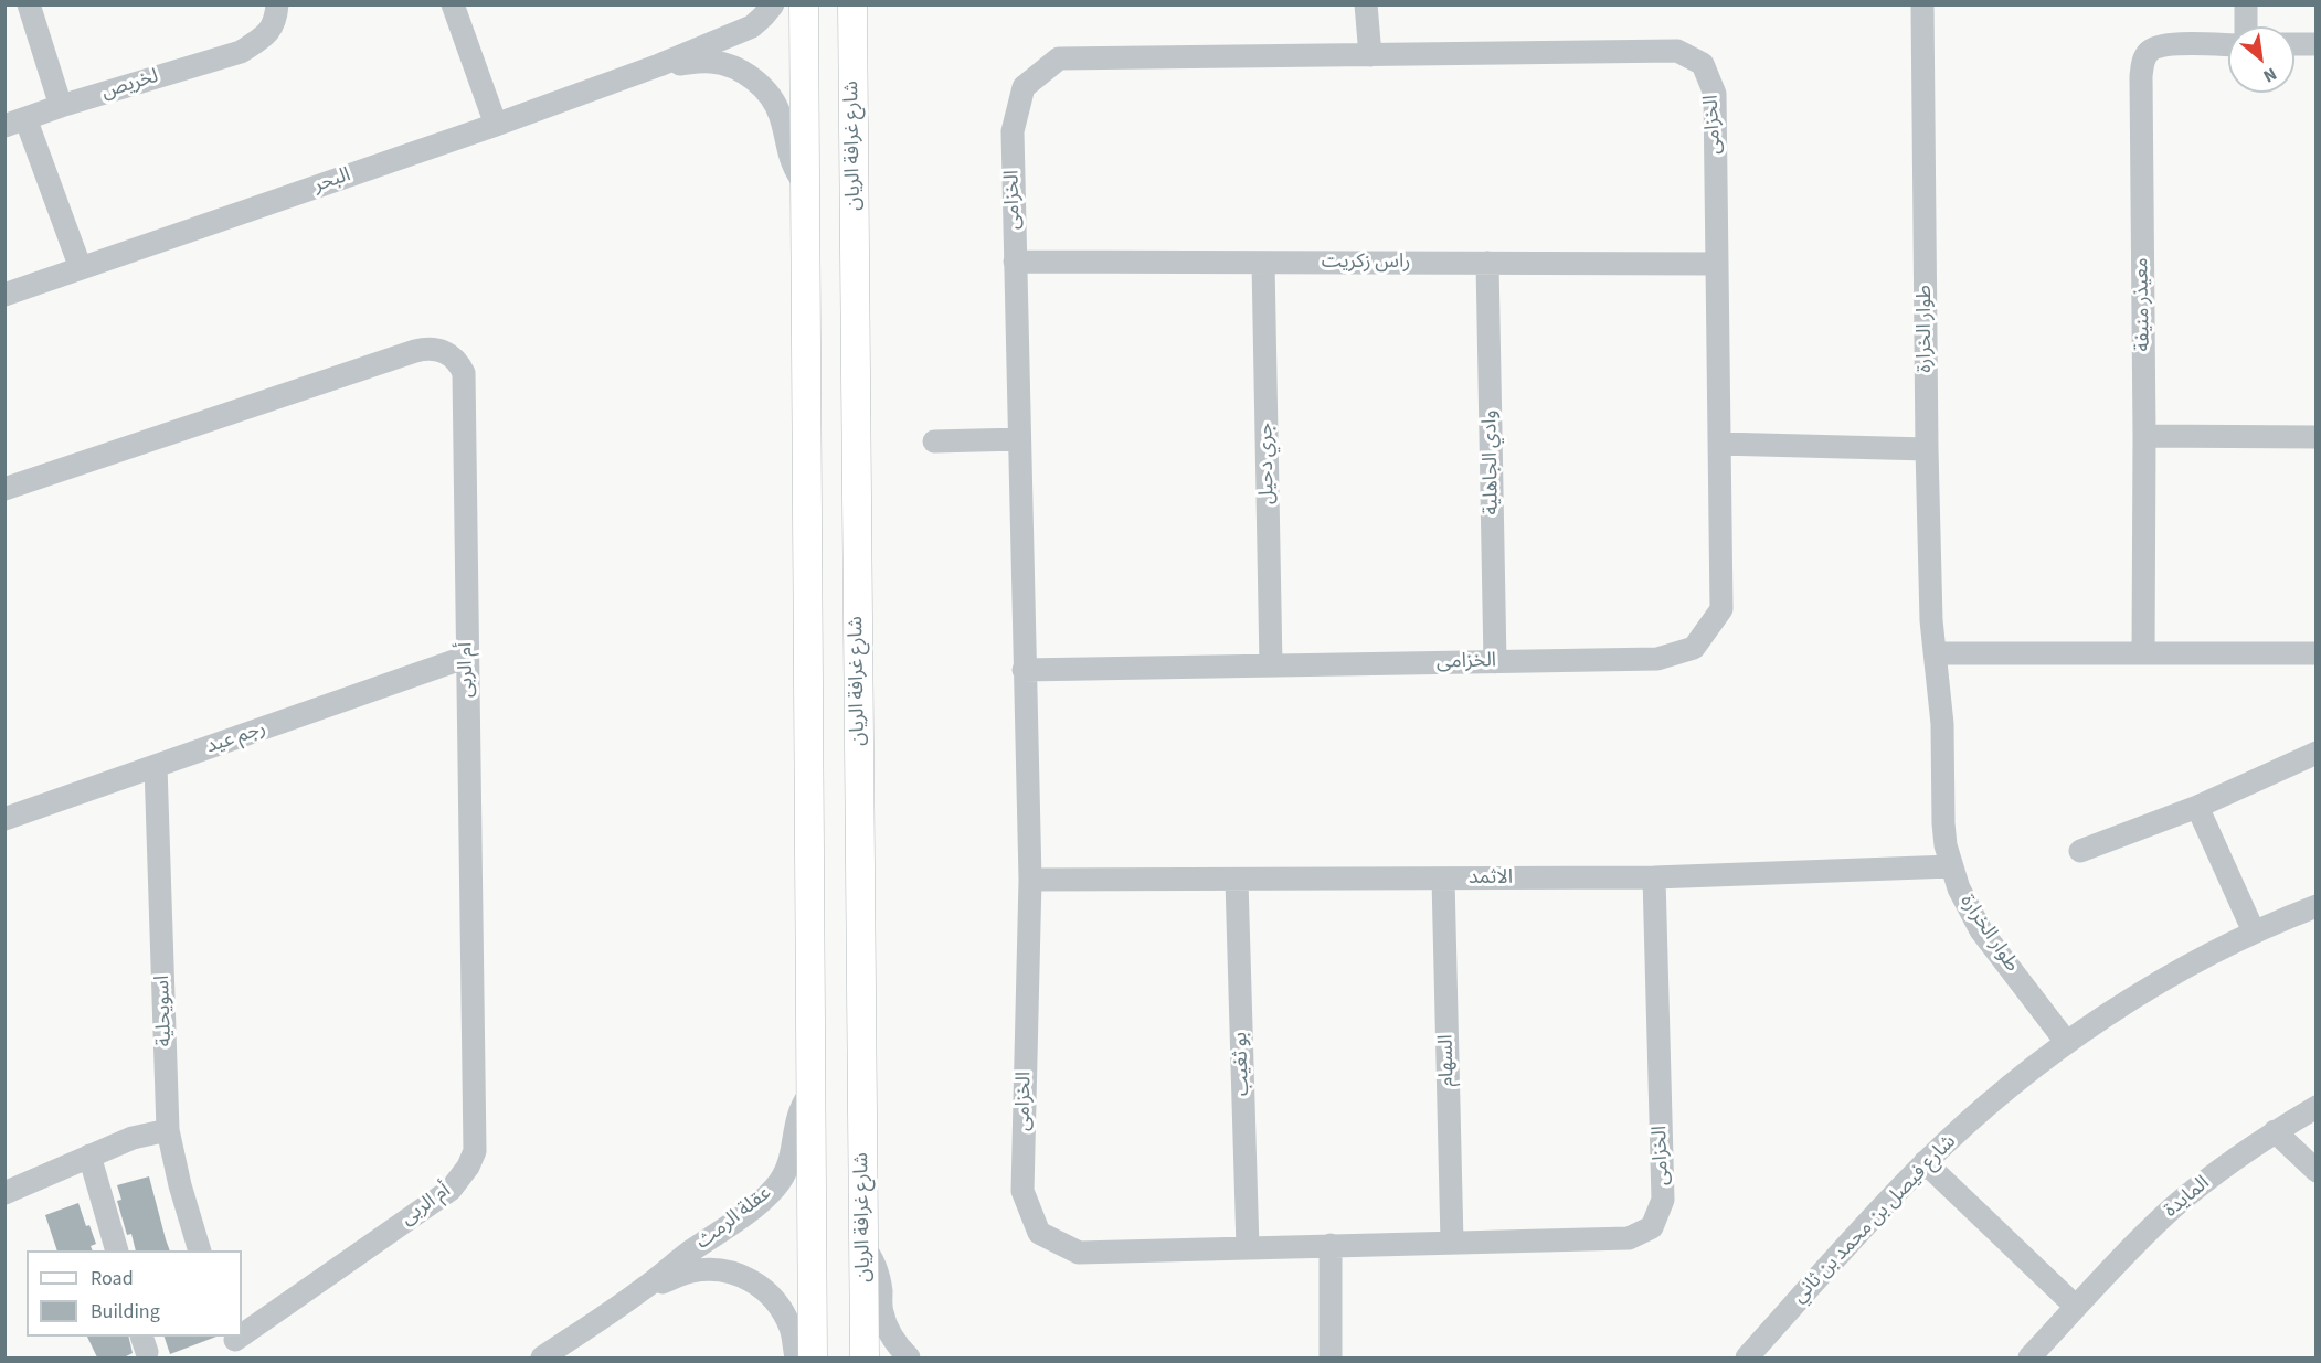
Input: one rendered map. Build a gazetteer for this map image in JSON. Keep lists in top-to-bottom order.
{
  "streets": {
    "main road": ["شارع غرافة الريان"],
    "street": [
      "لخريص",
      "الخزامى",
      "البحر",
      "راس زكريت",
      "معيذر منيفة",
      "طوار الخرارة",
      "وادي الجاهلية",
      "جري دحيل",
      "أم الربى",
      "رجم عيد",
      "الاثمد",
      "اسويحلية",
      "السهام",
      "بو ثغيب",
      "المايدة",
      "عقلة الرمث",
      "شارع فيصل بن محمد بن ثاني"
    ]
  },
  "crossings": [
    ["الخزامى", "راس زكريت"],
    ["الخزامى", "وادي الجاهلية"],
    ["الخزامى", "جري دحيل"],
    ["الخزامى", "الاثمد"],
    ["الخزامى", "السهام"],
    ["الخزامى", "بو ثغيب"],
    ["راس زكريت", "وادي الجاهلية"],
    ["راس زكريت", "جري دحيل"],
    ["طوار الخرارة", "الاثمد"],
    ["طوار الخرارة", "شارع فيصل بن محمد بن ثاني"],
    ["أم الربى", "رجم عيد"],
    ["رجم عيد", "اسويحلية"],
    ["الاثمد", "السهام"],
    ["الاثمد", "بو ثغيب"]
  ],
  "legend": ["Road", "Building"],
  "north": "bottom right"
}
